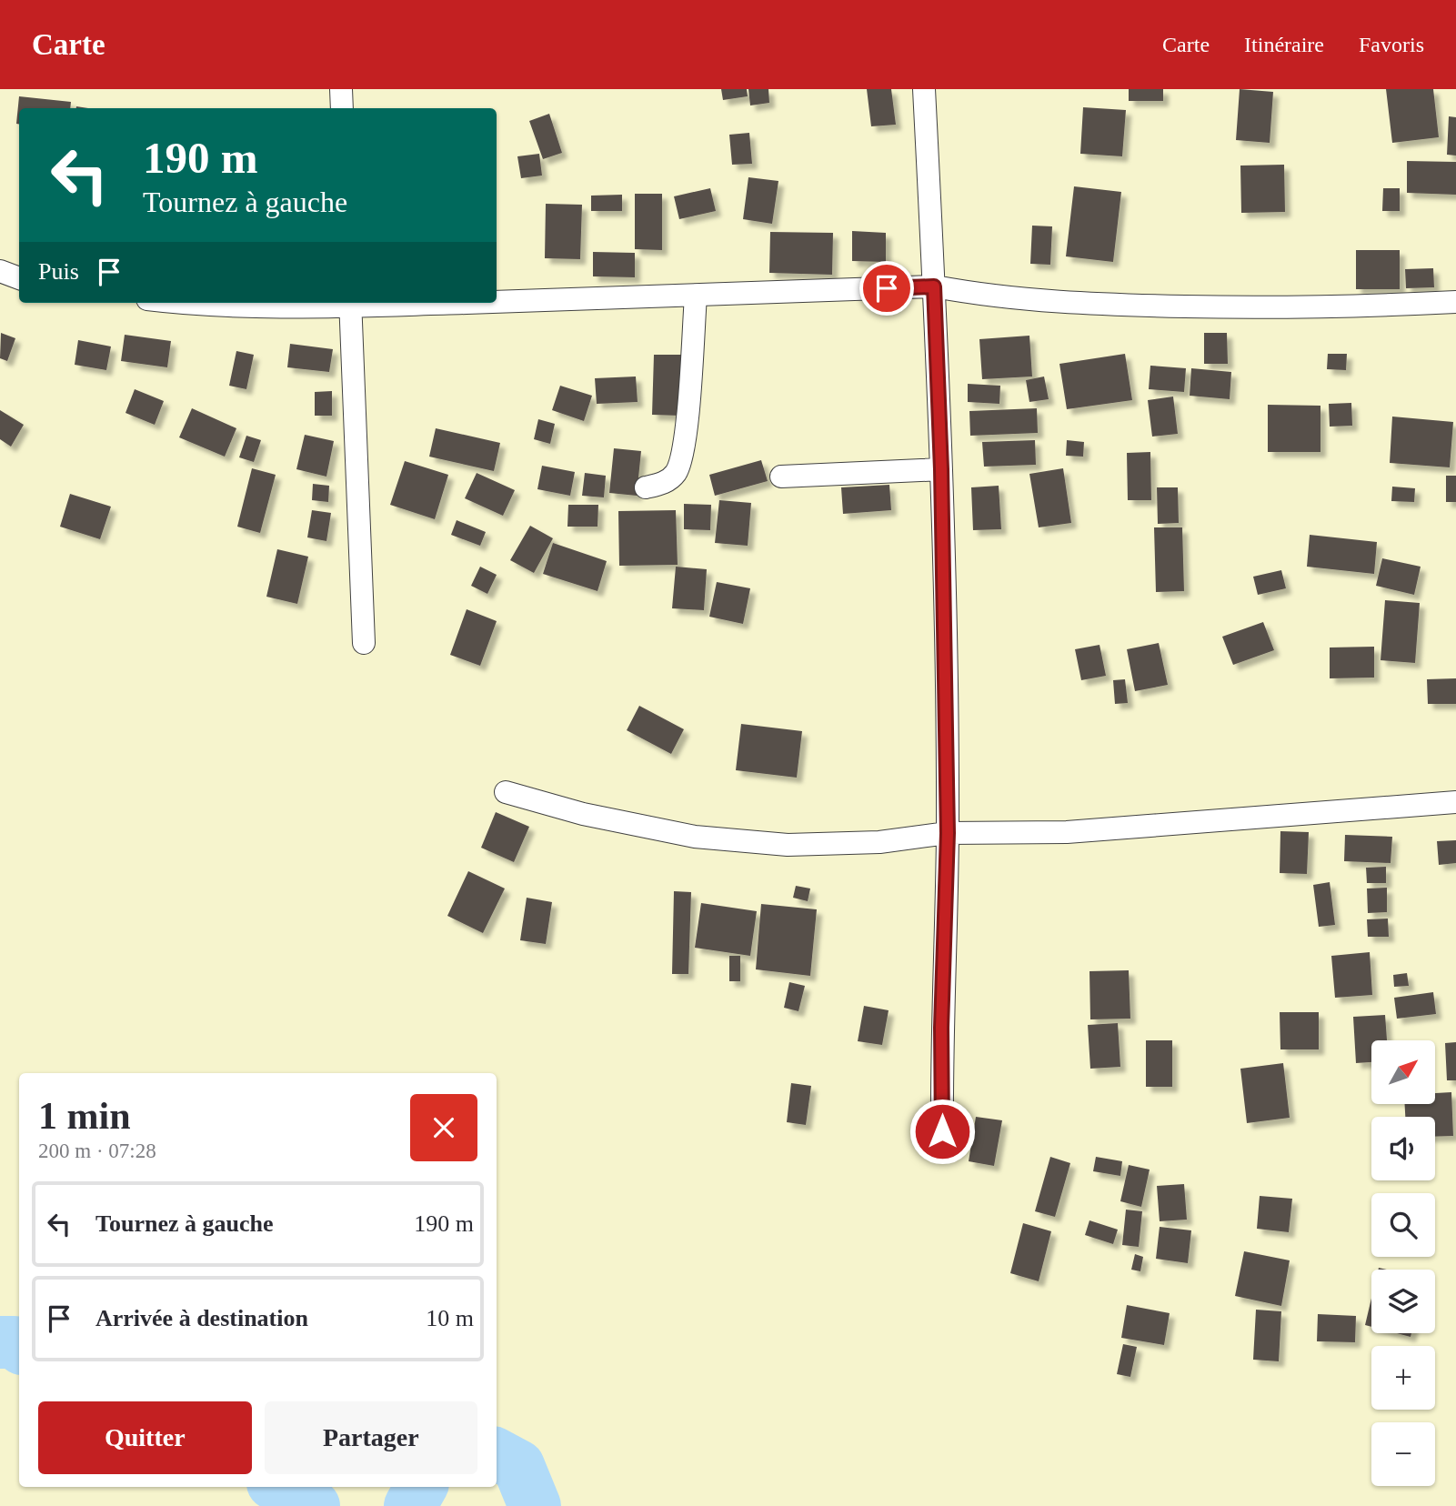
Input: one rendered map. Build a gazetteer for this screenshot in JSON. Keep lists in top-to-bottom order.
{
  "north": "top right",
  "page": {
    "header": "Carte",
    "nav": ["Carte", "Itinéraire", "Favoris"],
    "turn": ["190 m", "Tournez à gauche"],
    "then": "Puis",
    "map_buttons": ["+", "−"],
    "heading": ["1 min", "200 m · 07:28"],
    "list": [
      {
        "name": "Tournez à gauche",
        "value": "190 m"
      },
      {
        "name": "Arrivée à destination",
        "value": "10 m"
      }
    ],
    "buttons": ["Quitter", "Partager"]
  }
}
